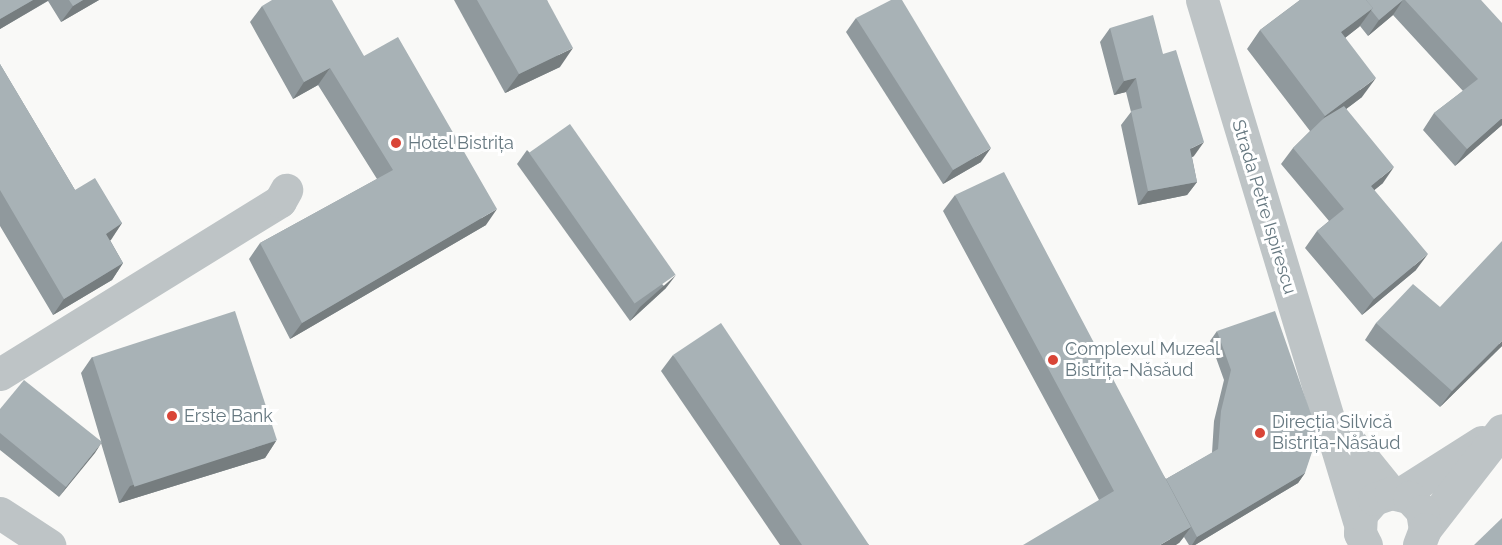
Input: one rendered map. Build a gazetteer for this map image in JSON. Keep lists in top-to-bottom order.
{
  "streets": {
    "street": ["Strada Petre Ispirescu"]
  },
  "places": [
    "Hotel Bistrița",
    "Complexul Muzeal Bistrița-Năsăud",
    "Erste Bank",
    "Direcția Silvică Bistrița-Năsăud"
  ]
}
